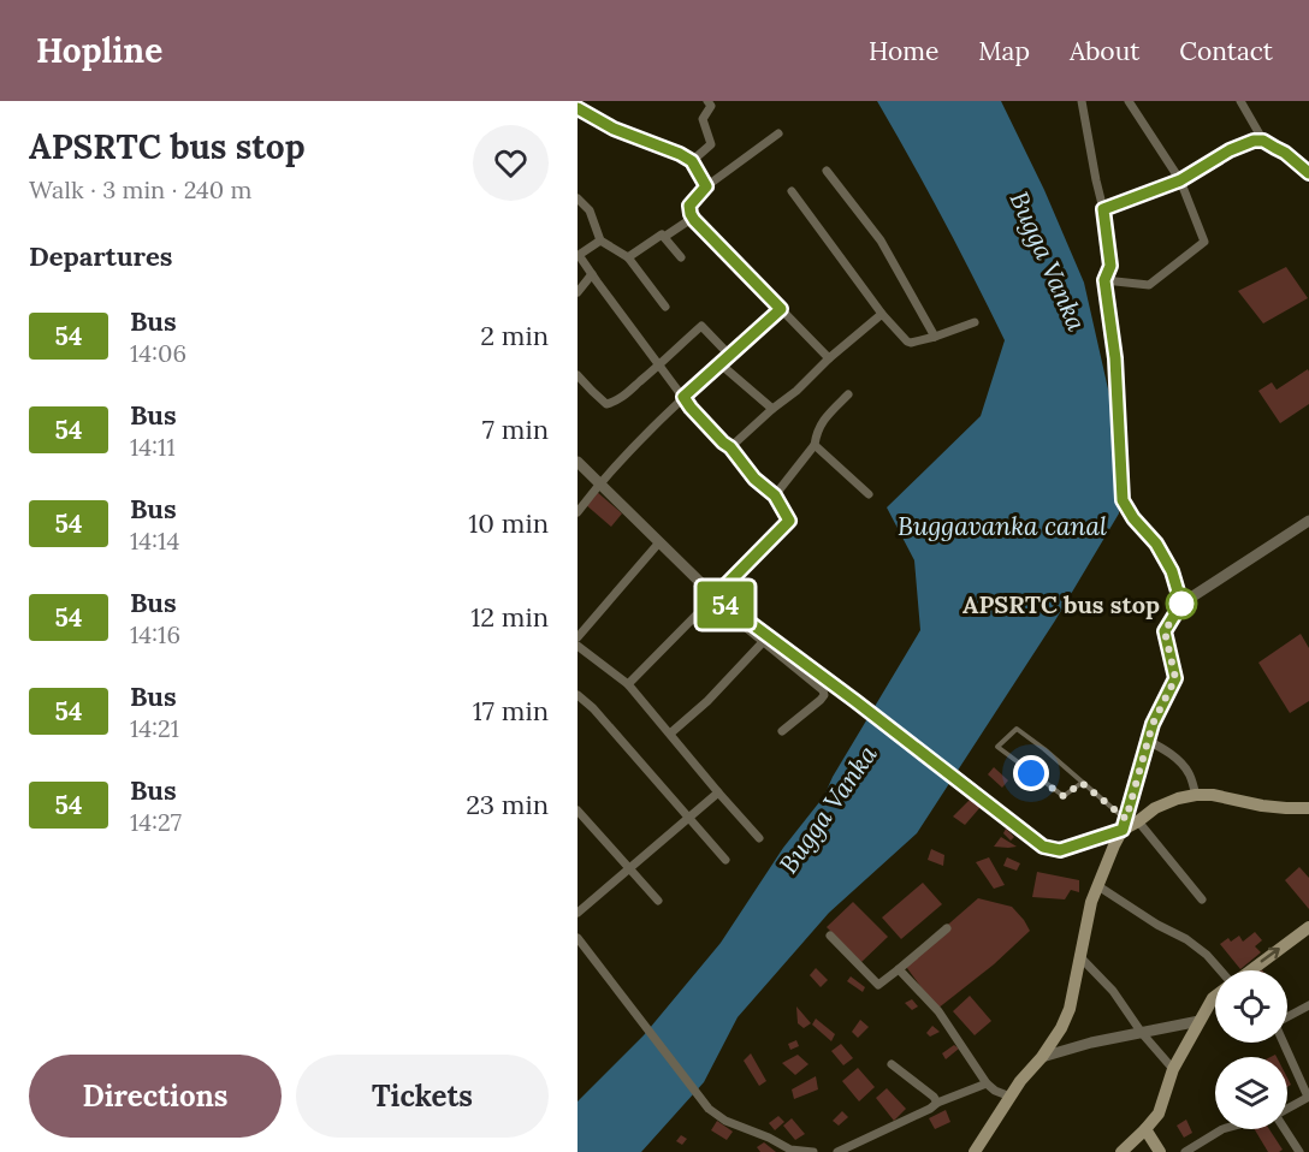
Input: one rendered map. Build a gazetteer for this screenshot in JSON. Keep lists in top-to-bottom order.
{
  "water": ["Bugga Vanka", "Buggavanka canal"],
  "places": ["APSRTC bus stop"],
  "lines": ["bus line 54"],
  "page": {
    "header": "Hopline",
    "nav": [
      "Home",
      "Map",
      "About",
      "Contact"
    ],
    "heading": [
      ["APSRTC bus stop", "Walk · 3 min · 240 m"],
      "Departures"
    ],
    "on_map": "54",
    "list": [
      {
        "mark": "54",
        "name": "Bus",
        "note": "14:06",
        "value": "2 min"
      },
      {
        "mark": "54",
        "name": "Bus",
        "note": "14:11",
        "value": "7 min"
      },
      {
        "mark": "54",
        "name": "Bus",
        "note": "14:14",
        "value": "10 min"
      },
      {
        "mark": "54",
        "name": "Bus",
        "note": "14:16",
        "value": "12 min"
      },
      {
        "mark": "54",
        "name": "Bus",
        "note": "14:21",
        "value": "17 min"
      },
      {
        "mark": "54",
        "name": "Bus",
        "note": "14:27",
        "value": "23 min"
      }
    ],
    "buttons": ["Directions", "Tickets"]
  }
}
